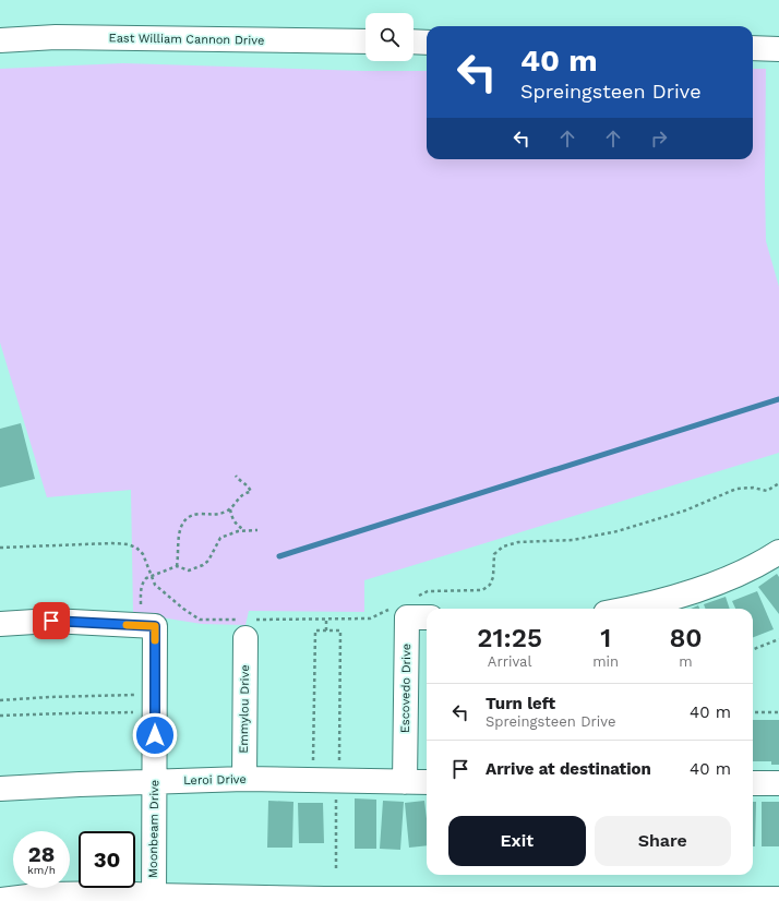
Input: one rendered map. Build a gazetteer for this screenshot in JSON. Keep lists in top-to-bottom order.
{
  "streets": {
    "street": [
      "East William Cannon Drive",
      "Escovedo Drive",
      "Emmylou Drive",
      "Leroi Drive",
      "Moonbeam Drive"
    ]
  },
  "crossings": [
    ["Escovedo Drive", "Leroi Drive"],
    ["Emmylou Drive", "Leroi Drive"],
    ["Leroi Drive", "Moonbeam Drive"]
  ],
  "page": {
    "turn": ["40 m", "Spreingsteen Drive"],
    "eta": [
      "21:25",
      "Arrival",
      "1",
      "min",
      "80",
      "m"
    ],
    "list": [
      {
        "name": "Turn left",
        "note": "Spreingsteen Drive",
        "value": "40 m"
      },
      {
        "name": "Arrive at destination",
        "value": "40 m"
      }
    ],
    "buttons": ["Exit", "Share"],
    "speed": "28 km/h",
    "limit": "30"
  }
}
